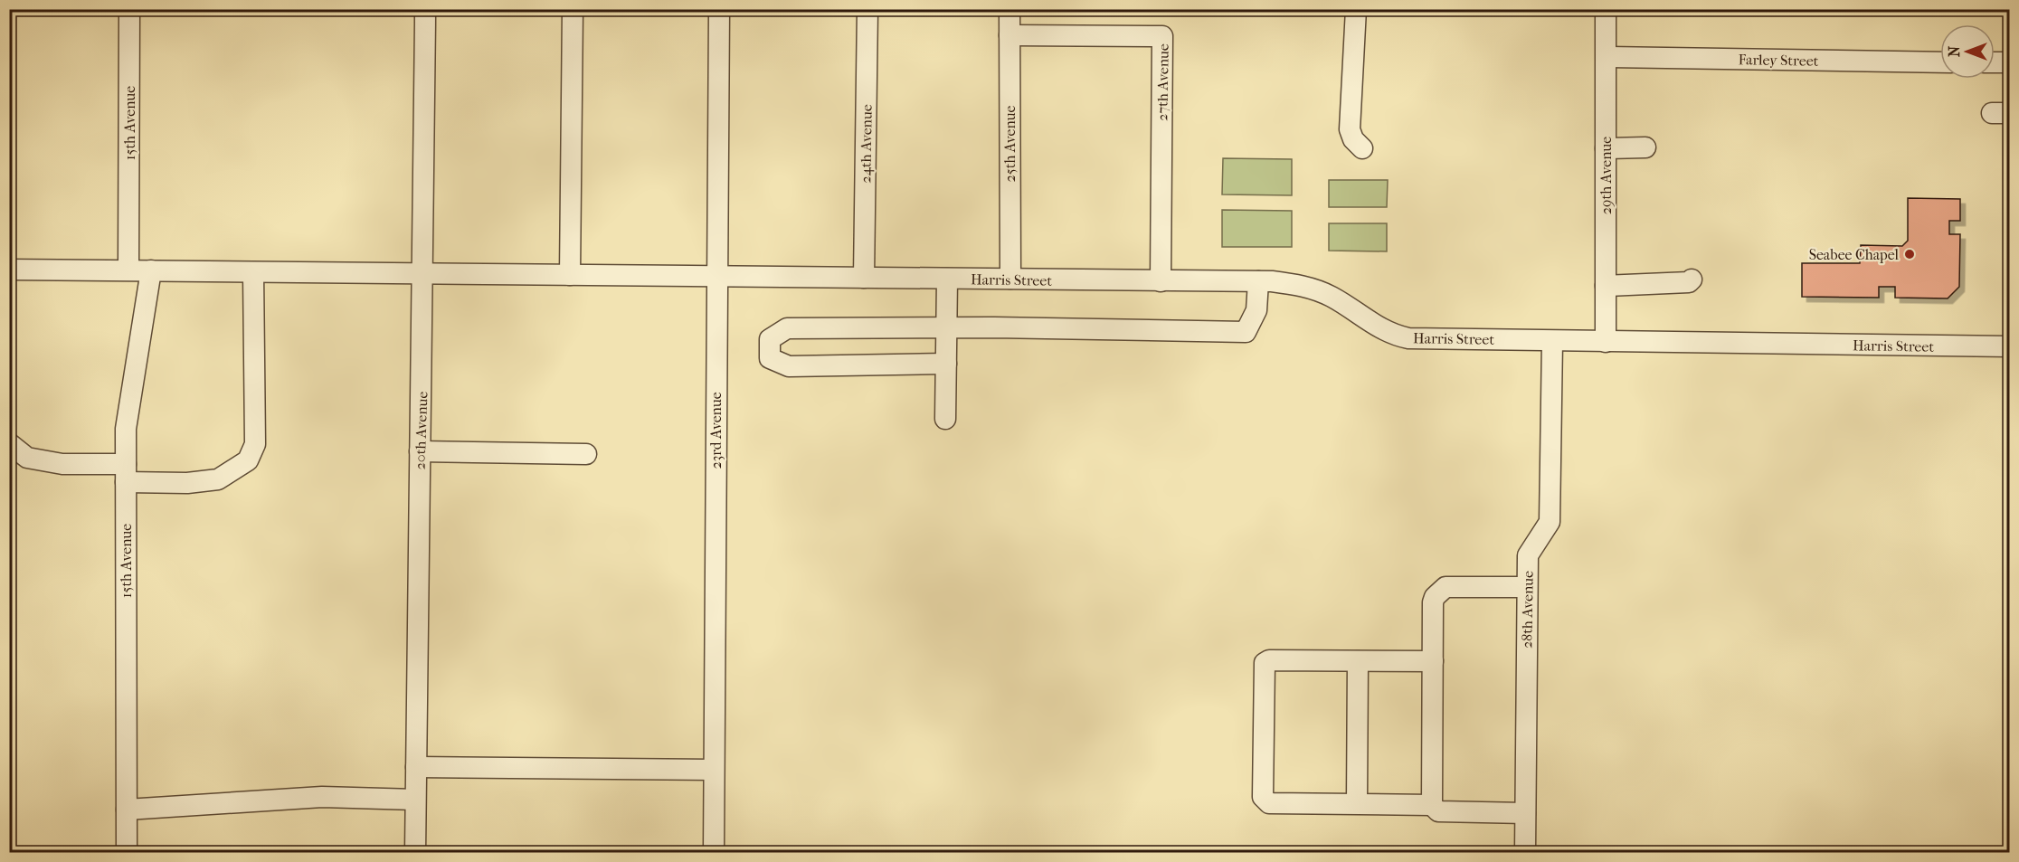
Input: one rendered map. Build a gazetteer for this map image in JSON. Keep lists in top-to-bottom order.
{
  "streets": {
    "street": [
      "Farley Street",
      "27th Avenue",
      "15th Avenue",
      "24th Avenue",
      "25th Avenue",
      "29th Avenue",
      "Harris Street",
      "20th Avenue",
      "23rd Avenue",
      "28th Avenue"
    ]
  },
  "crossings": [
    ["Farley Street", "29th Avenue"],
    ["27th Avenue", "25th Avenue"],
    ["27th Avenue", "Harris Street"],
    ["15th Avenue", "Harris Street"],
    ["24th Avenue", "Harris Street"],
    ["25th Avenue", "Harris Street"],
    ["29th Avenue", "Harris Street"],
    ["Harris Street", "20th Avenue"],
    ["Harris Street", "23rd Avenue"],
    ["Harris Street", "28th Avenue"]
  ],
  "places": ["Seabee Chapel"],
  "north": "left"
}
